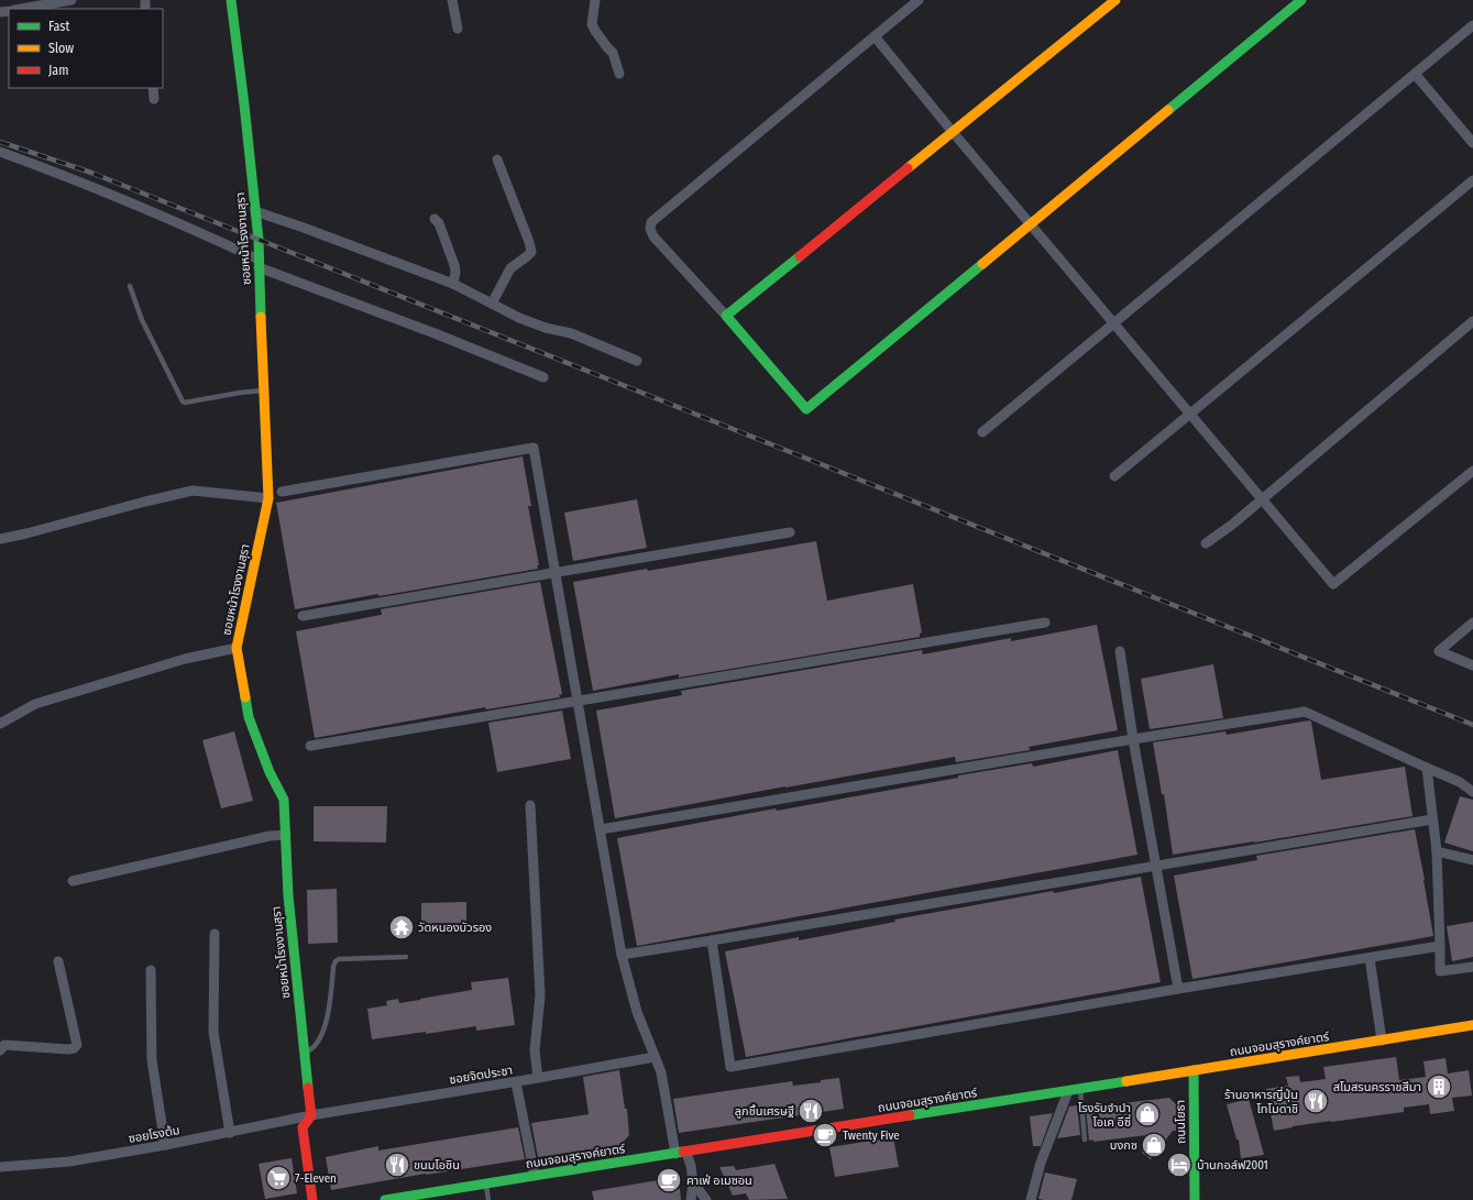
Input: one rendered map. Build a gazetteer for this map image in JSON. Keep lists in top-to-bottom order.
{
  "streets": {
    "street": [
      "ซอยหน้าโรงงานสุรา",
      "ถนนจอมสุรางค์ยาตร์",
      "ซอยจิตประชา",
      "ถนนโยธา",
      "ซอยโรงต้ม"
    ]
  },
  "crossings": [
    ["ซอยหน้าโรงงานสุรา", "ซอยจิตประชา"],
    ["ซอยหน้าโรงงานสุรา", "ซอยโรงต้ม"],
    ["ถนนจอมสุรางค์ยาตร์", "ถนนโยธา"],
    ["ซอยจิตประชา", "ซอยโรงต้ม"]
  ],
  "places": {
    "temple": ["วัดหนองบัวรอง"],
    "building": ["สโมสรนครราชสีมา"],
    "restaurant": ["ร้านอาหารญี่ปุ่น โทโมดาชิ", "ลูกชิ้นเศรษฐี", "ขนมโอชิน"],
    "shop": ["โรงรับจำนำ โอเค อีซี่", "บงกช"],
    "cafe": ["Twenty Five", "คาเฟ่ อเมซอน"],
    "hotel": ["บ้านกอล์ฟ2001"],
    "supermarket": ["7-Eleven"]
  },
  "legend": ["Fast", "Slow", "Jam"]
}
